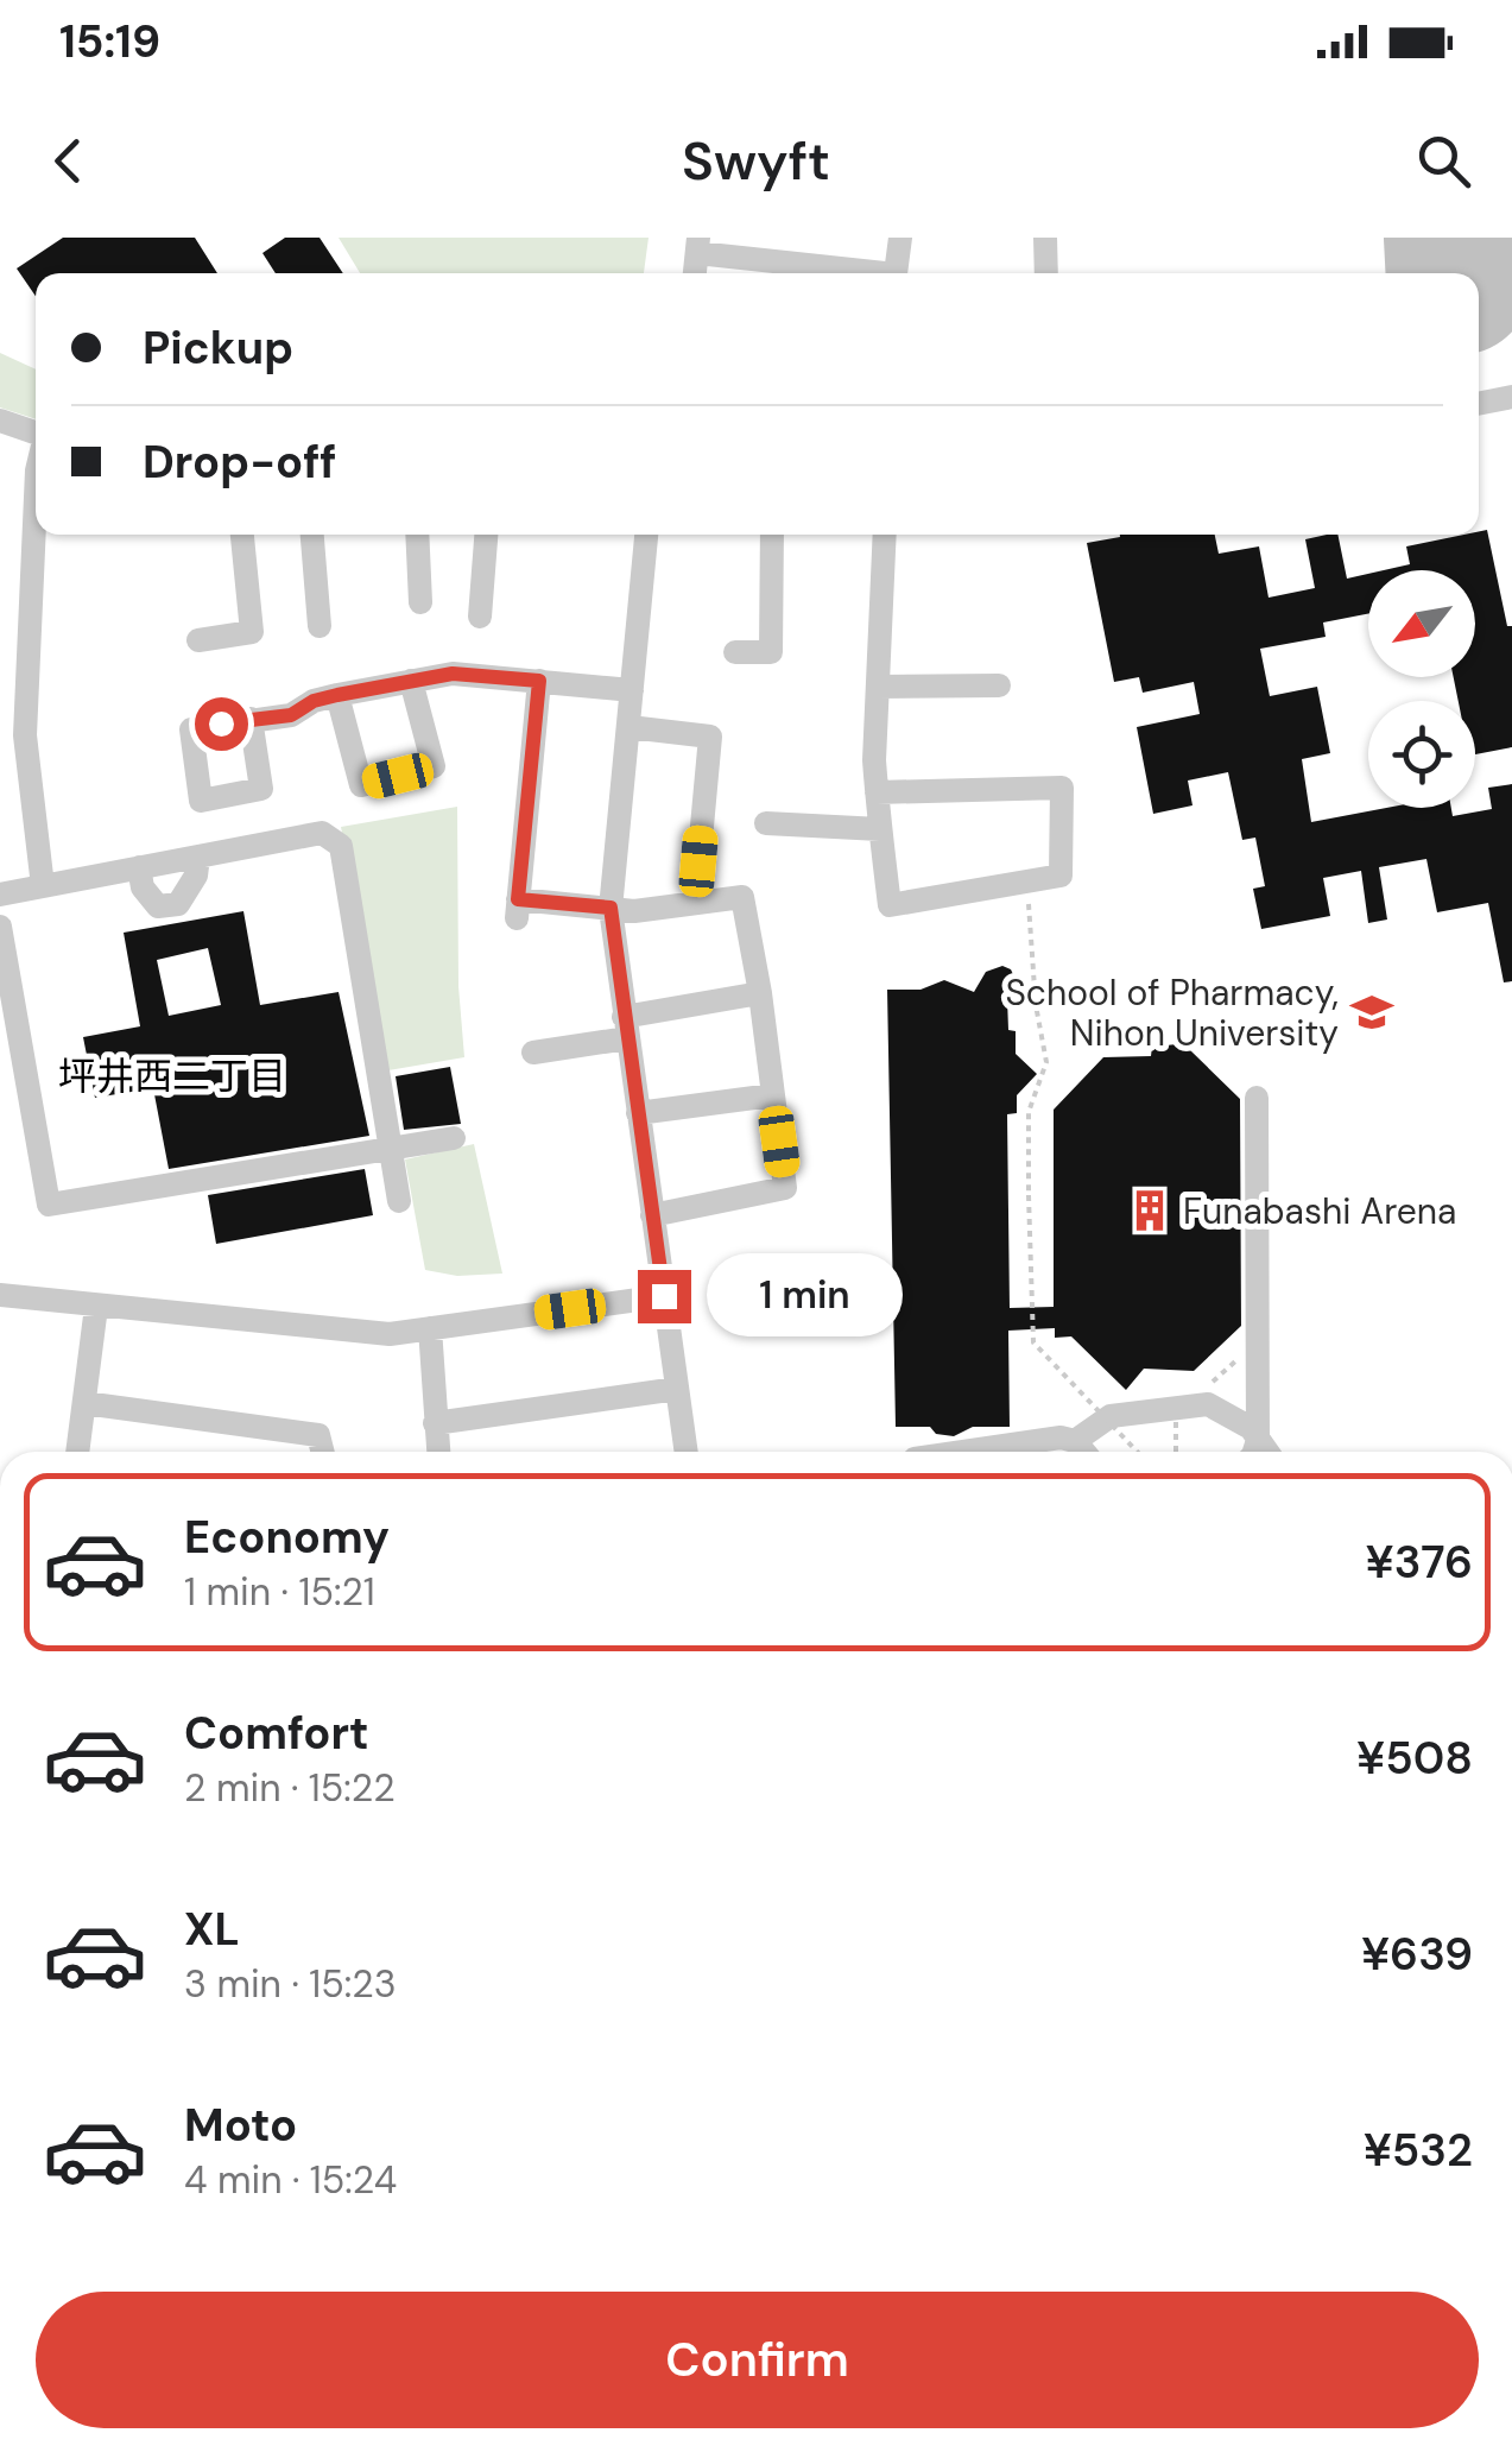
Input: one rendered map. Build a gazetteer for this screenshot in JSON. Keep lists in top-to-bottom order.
{
  "districts": ["坪井西二丁目"],
  "places": {
    "school or university": ["School of Pharmacy, Nihon University"],
    "building": ["Funabashi Arena"]
  },
  "north": "bottom left",
  "page": {
    "status": "15:19",
    "header": "Swyft",
    "banner": ["Pickup", "Drop-off"],
    "bubble": "1 min",
    "list": [
      {
        "name": "Economy",
        "note": "1 min · 15:21",
        "value": "¥376"
      },
      {
        "name": "Comfort",
        "note": "2 min · 15:22",
        "value": "¥508"
      },
      {
        "name": "XL",
        "note": "3 min · 15:23",
        "value": "¥639"
      },
      {
        "name": "Moto",
        "note": "4 min · 15:24",
        "value": "¥532"
      }
    ],
    "buttons": "Confirm"
  }
}
